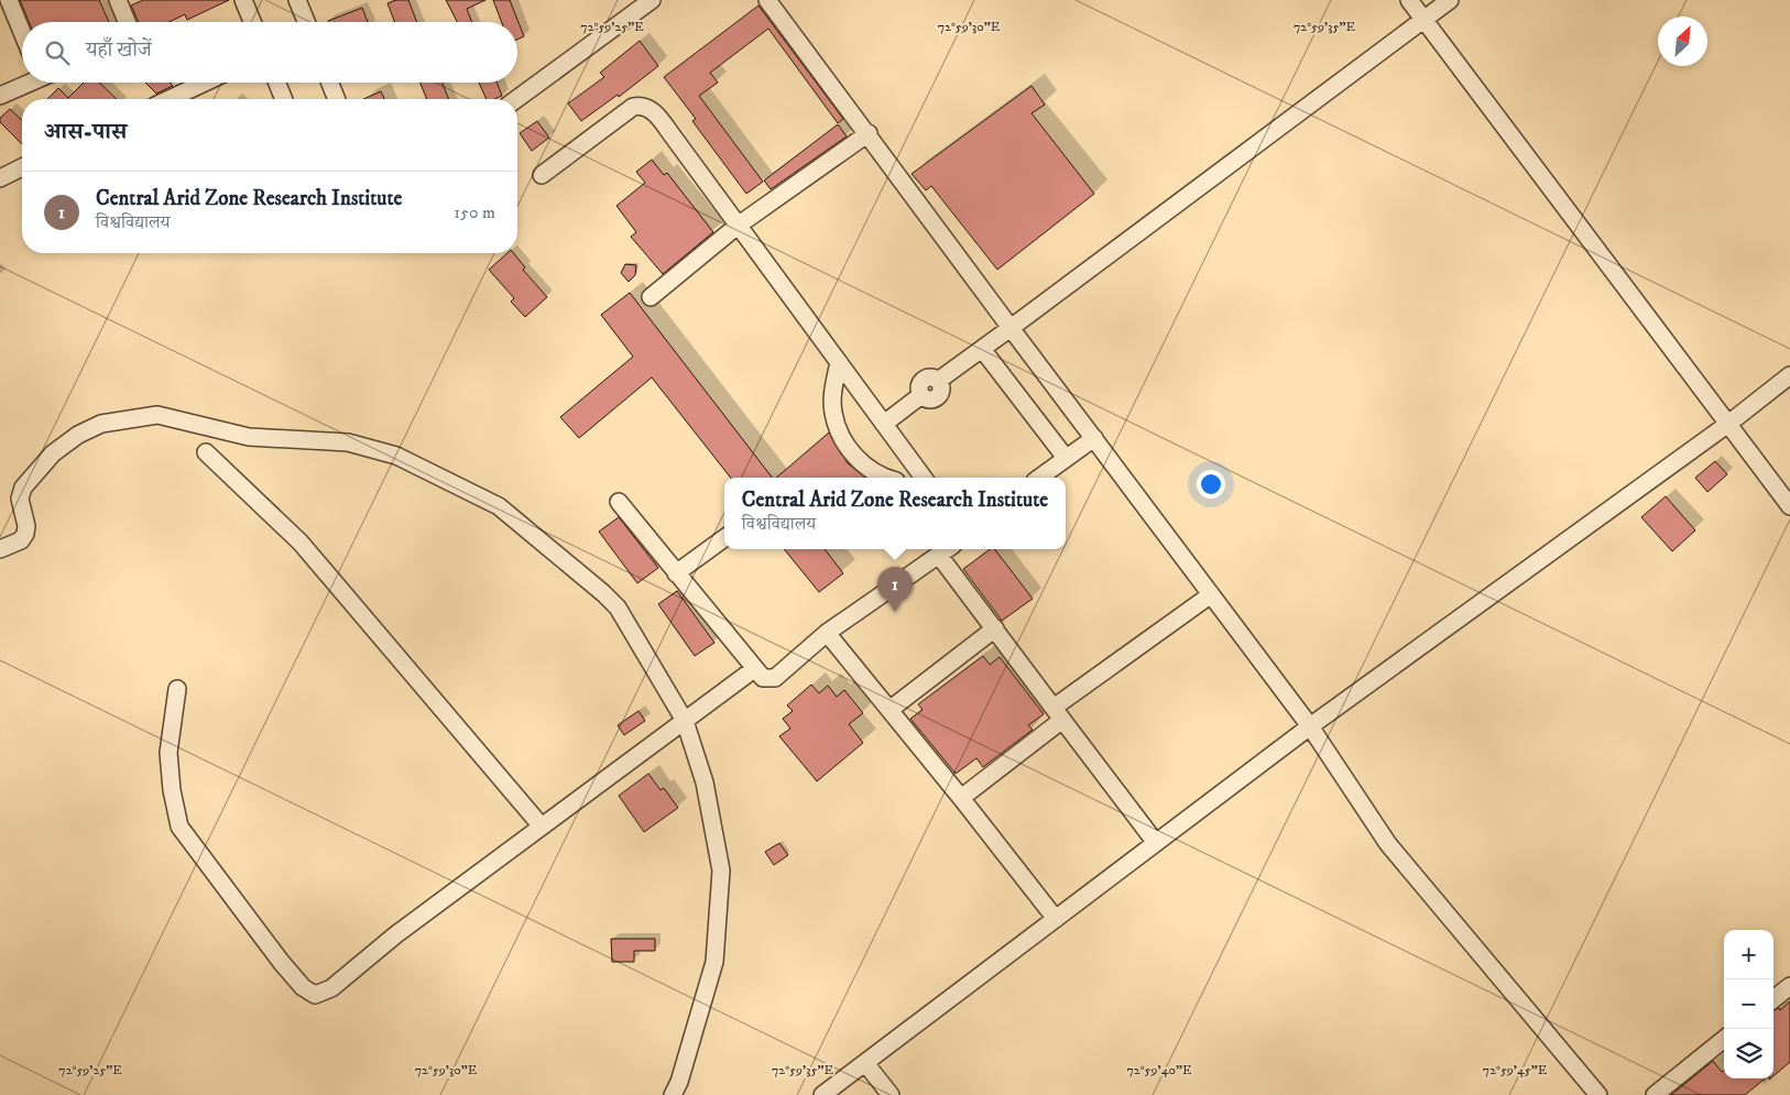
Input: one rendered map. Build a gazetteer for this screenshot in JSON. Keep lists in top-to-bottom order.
{
  "north": "top right",
  "page": {
    "search": "यहाँ खोजें",
    "heading": "आस-पास",
    "list": [
      {
        "mark": "1",
        "name": "Central Arid Zone Research Institute",
        "note": "विश्वविद्यालय",
        "value": "150 m"
      }
    ],
    "popup": ["Central Arid Zone Research Institute", "विश्वविद्यालय"],
    "pins": "1",
    "map_buttons": ["+", "−"]
  },
  "coordinates": [
    "72°59'25\"E",
    "72°59'30\"E",
    "72°59'35\"E",
    "72°59'40\"E",
    "72°59'45\"E"
  ]
}
